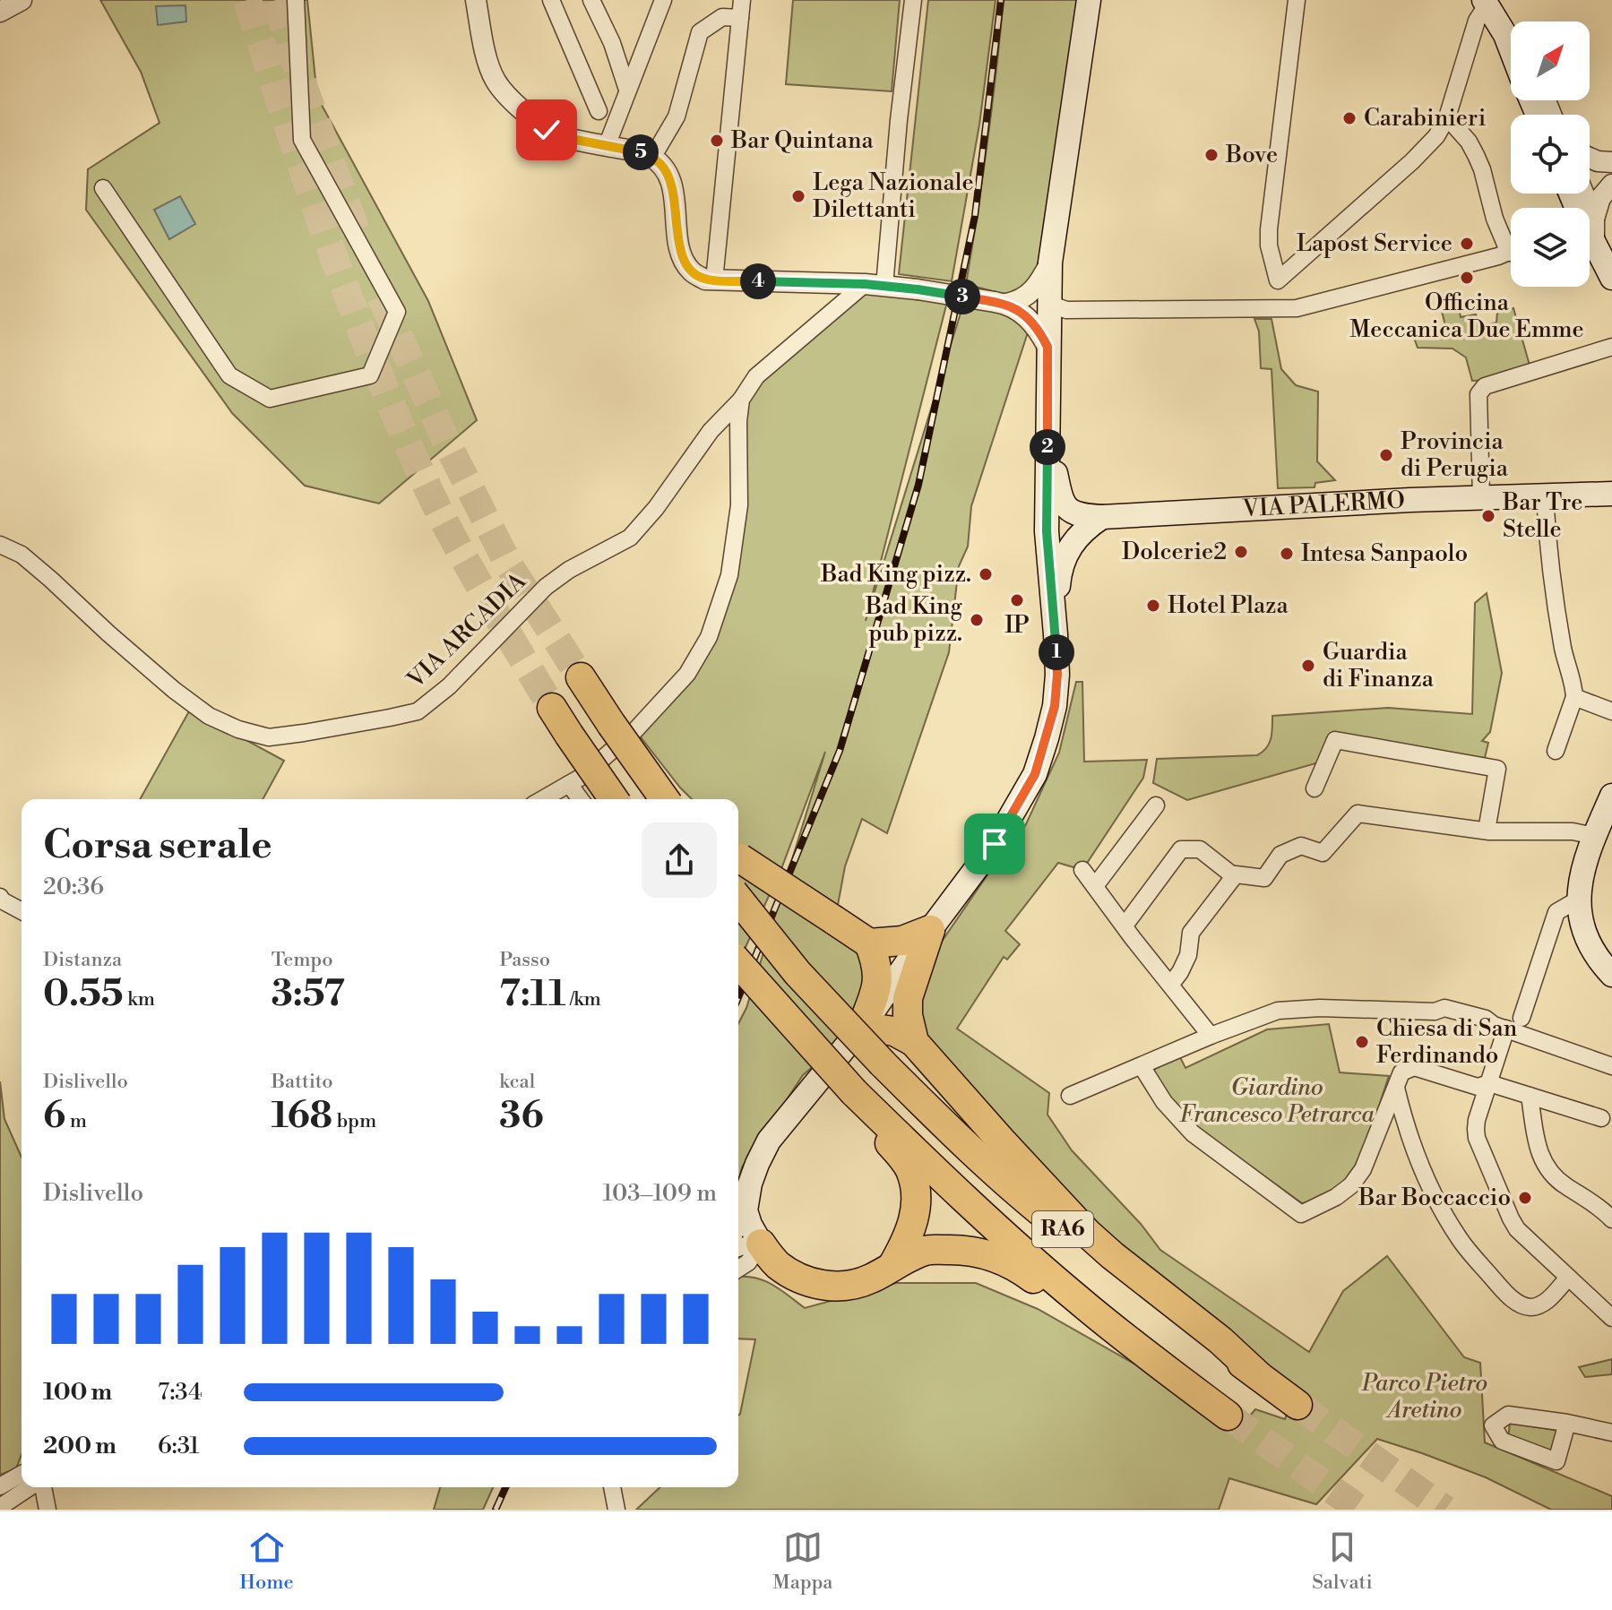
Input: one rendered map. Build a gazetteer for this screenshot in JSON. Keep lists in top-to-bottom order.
{
  "streets": {
    "highway": ["RA6"],
    "main road": ["VIA PALERMO"],
    "street": ["VIA ARCADIA"]
  },
  "parks": ["Giardino Francesco Petrarca", "Parco Pietro Aretino"],
  "places": [
    "Carabinieri",
    "Bar Quintana",
    "Bove",
    "Lega Nazionale Dilettanti",
    "Lapost Service",
    "Officina Meccanica Due Emme",
    "Provincia di Perugia",
    "Bar Tre Stelle",
    "Dolcerie2",
    "Intesa Sanpaolo",
    "Bad King pizz.",
    "IP",
    "Hotel Plaza",
    "Bad King pub pizz.",
    "Guardia di Finanza",
    "Chiesa di San Ferdinando",
    "Bar Boccaccio"
  ],
  "north": "top right",
  "page": {
    "pins": [
      "5",
      "4",
      "3",
      "2",
      "1"
    ],
    "heading": ["Corsa serale", "20:36"],
    "stats": [
      ["Distanza", "0.55 km"],
      ["Tempo", "3:57"],
      ["Passo", "7:11 /km"],
      ["Dislivello", "6 m"],
      ["Battito", "168 bpm"],
      ["kcal", "36"]
    ],
    "chart": ["Dislivello", "103–109 m"],
    "list": [
      {
        "name": "100 m",
        "note": "7:34"
      },
      {
        "name": "200 m",
        "note": "6:31"
      }
    ],
    "tabs": ["Home", "Mappa", "Salvati"]
  }
}
